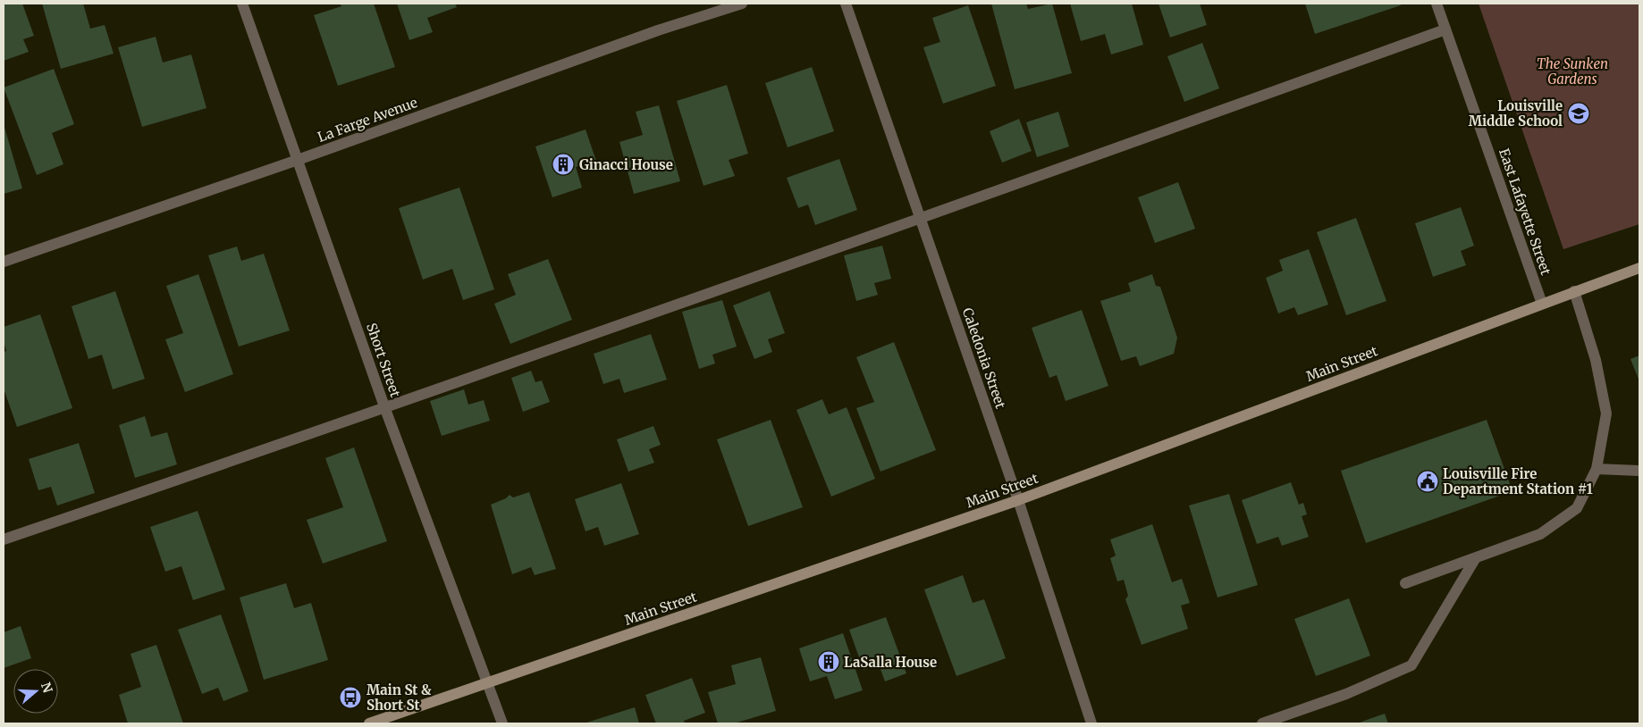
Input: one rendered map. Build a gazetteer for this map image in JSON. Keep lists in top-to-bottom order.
{
  "streets": {
    "street": [
      "La Farge Avenue",
      "East Lafayette Street",
      "Caledonia Street",
      "Short Street",
      "Main Street"
    ]
  },
  "crossings": [
    ["La Farge Avenue", "Short Street"],
    ["East Lafayette Street", "Main Street"],
    ["Caledonia Street", "Main Street"],
    ["Short Street", "Main Street"]
  ],
  "parks": ["The Sunken Gardens"],
  "places": {
    "school or university": ["Louisville Middle School"],
    "building": ["Ginacci House", "LaSalla House"],
    "public building": ["Louisville Fire Department Station #1"],
    "bus stop": ["Main St & Short St"]
  },
  "north": "right"
}
